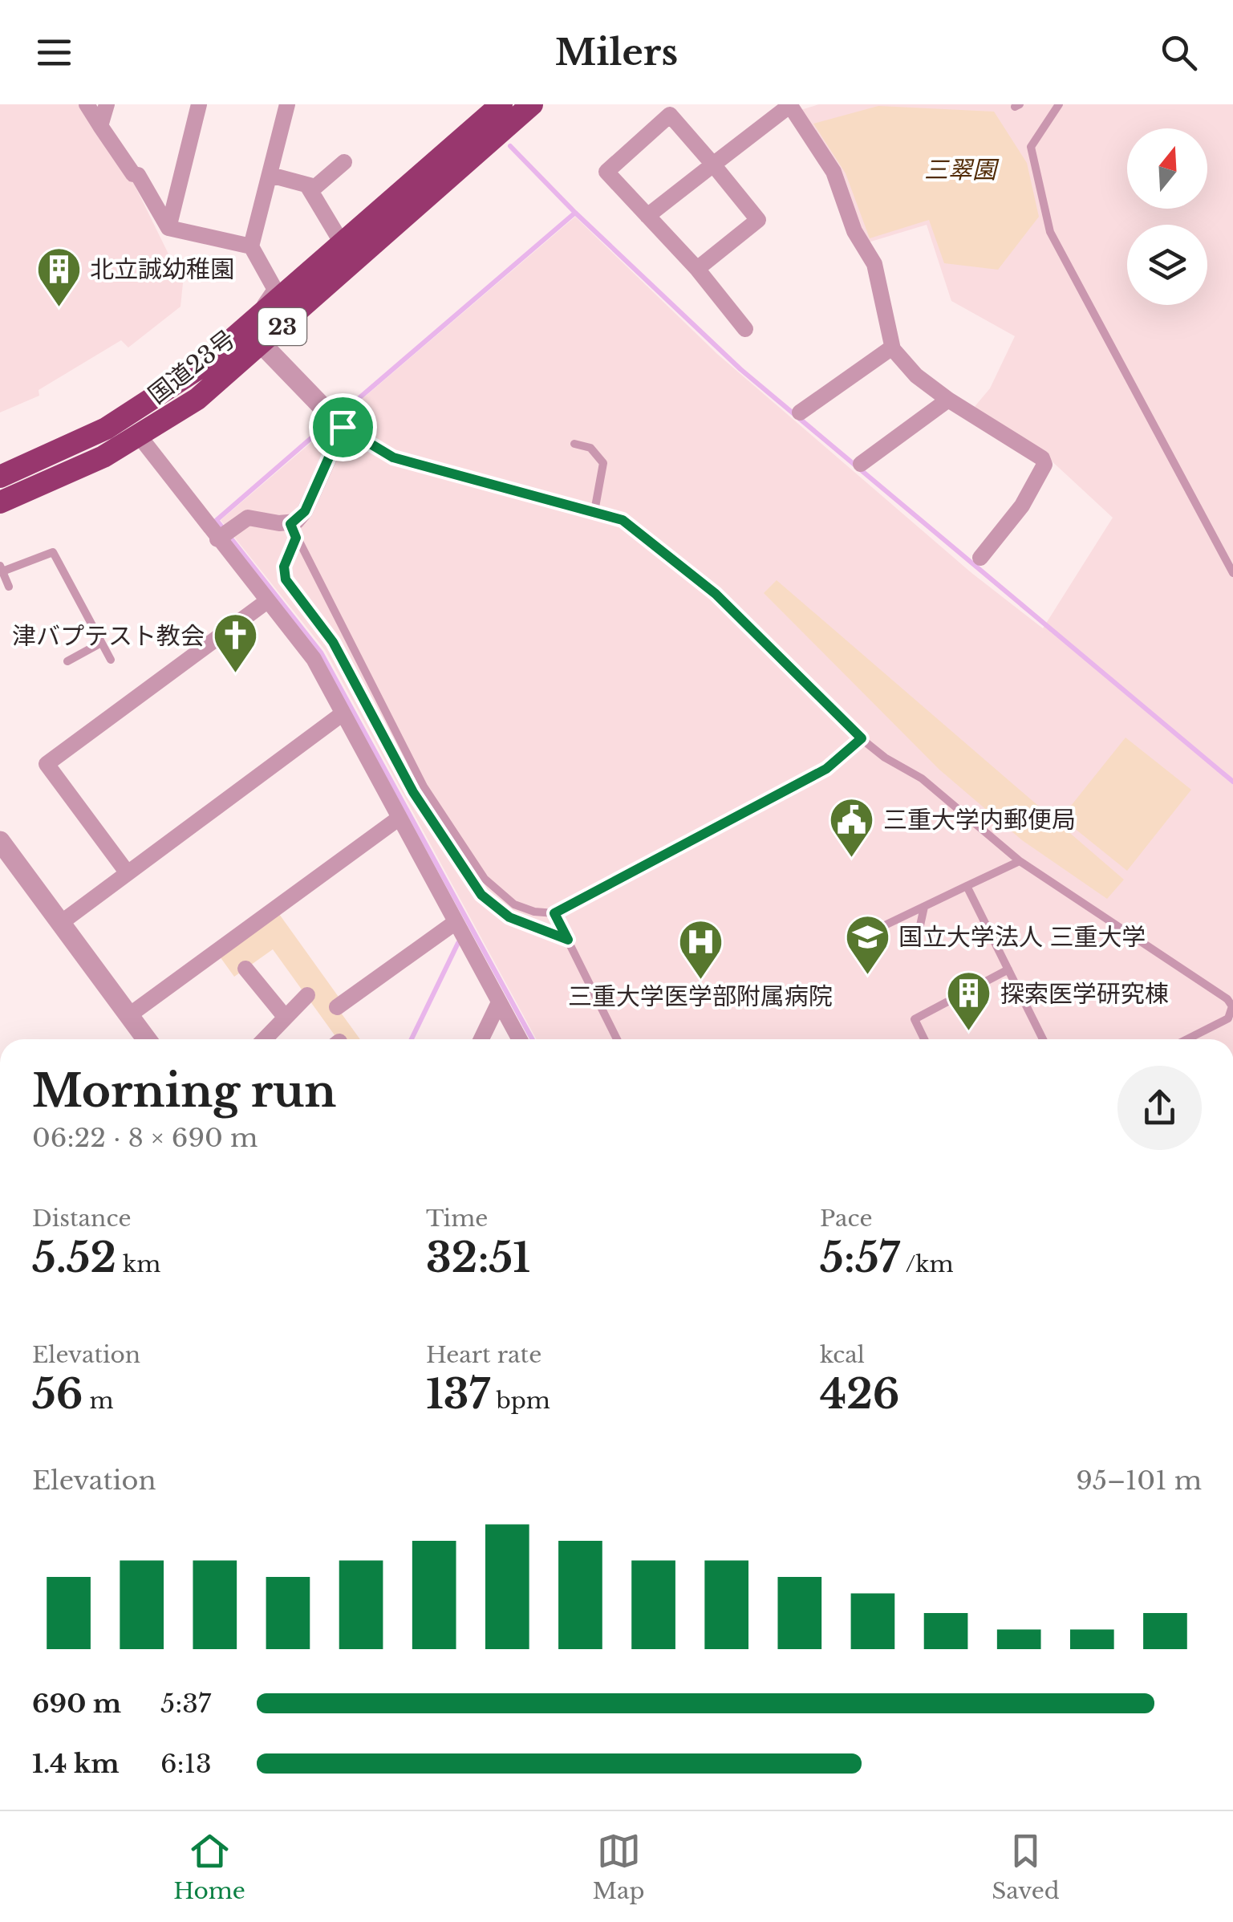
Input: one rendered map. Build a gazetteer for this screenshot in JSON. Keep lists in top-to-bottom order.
{
  "streets": {
    "highway": ["23", "国道23号"]
  },
  "parks": ["三翠園"],
  "places": {
    "building": ["北立誠幼稚園", "探索医学研究棟"],
    "church": ["津バプテスト教会"],
    "public building": ["三重大学内郵便局"],
    "school or university": ["国立大学法人 三重大学"],
    "hospital": ["三重大学医学部附属病院"]
  },
  "north": "top",
  "page": {
    "header": "Milers",
    "heading": ["Morning run", "06:22 · 8 × 690 m"],
    "stats": [
      ["Distance", "5.52 km"],
      ["Time", "32:51"],
      ["Pace", "5:57 /km"],
      ["Elevation", "56 m"],
      ["Heart rate", "137 bpm"],
      ["kcal", "426"]
    ],
    "chart": ["Elevation", "95–101 m"],
    "list": [
      {
        "name": "690 m",
        "note": "5:37"
      },
      {
        "name": "1.4 km",
        "note": "6:13"
      }
    ],
    "tabs": ["Home", "Map", "Saved"]
  }
}
